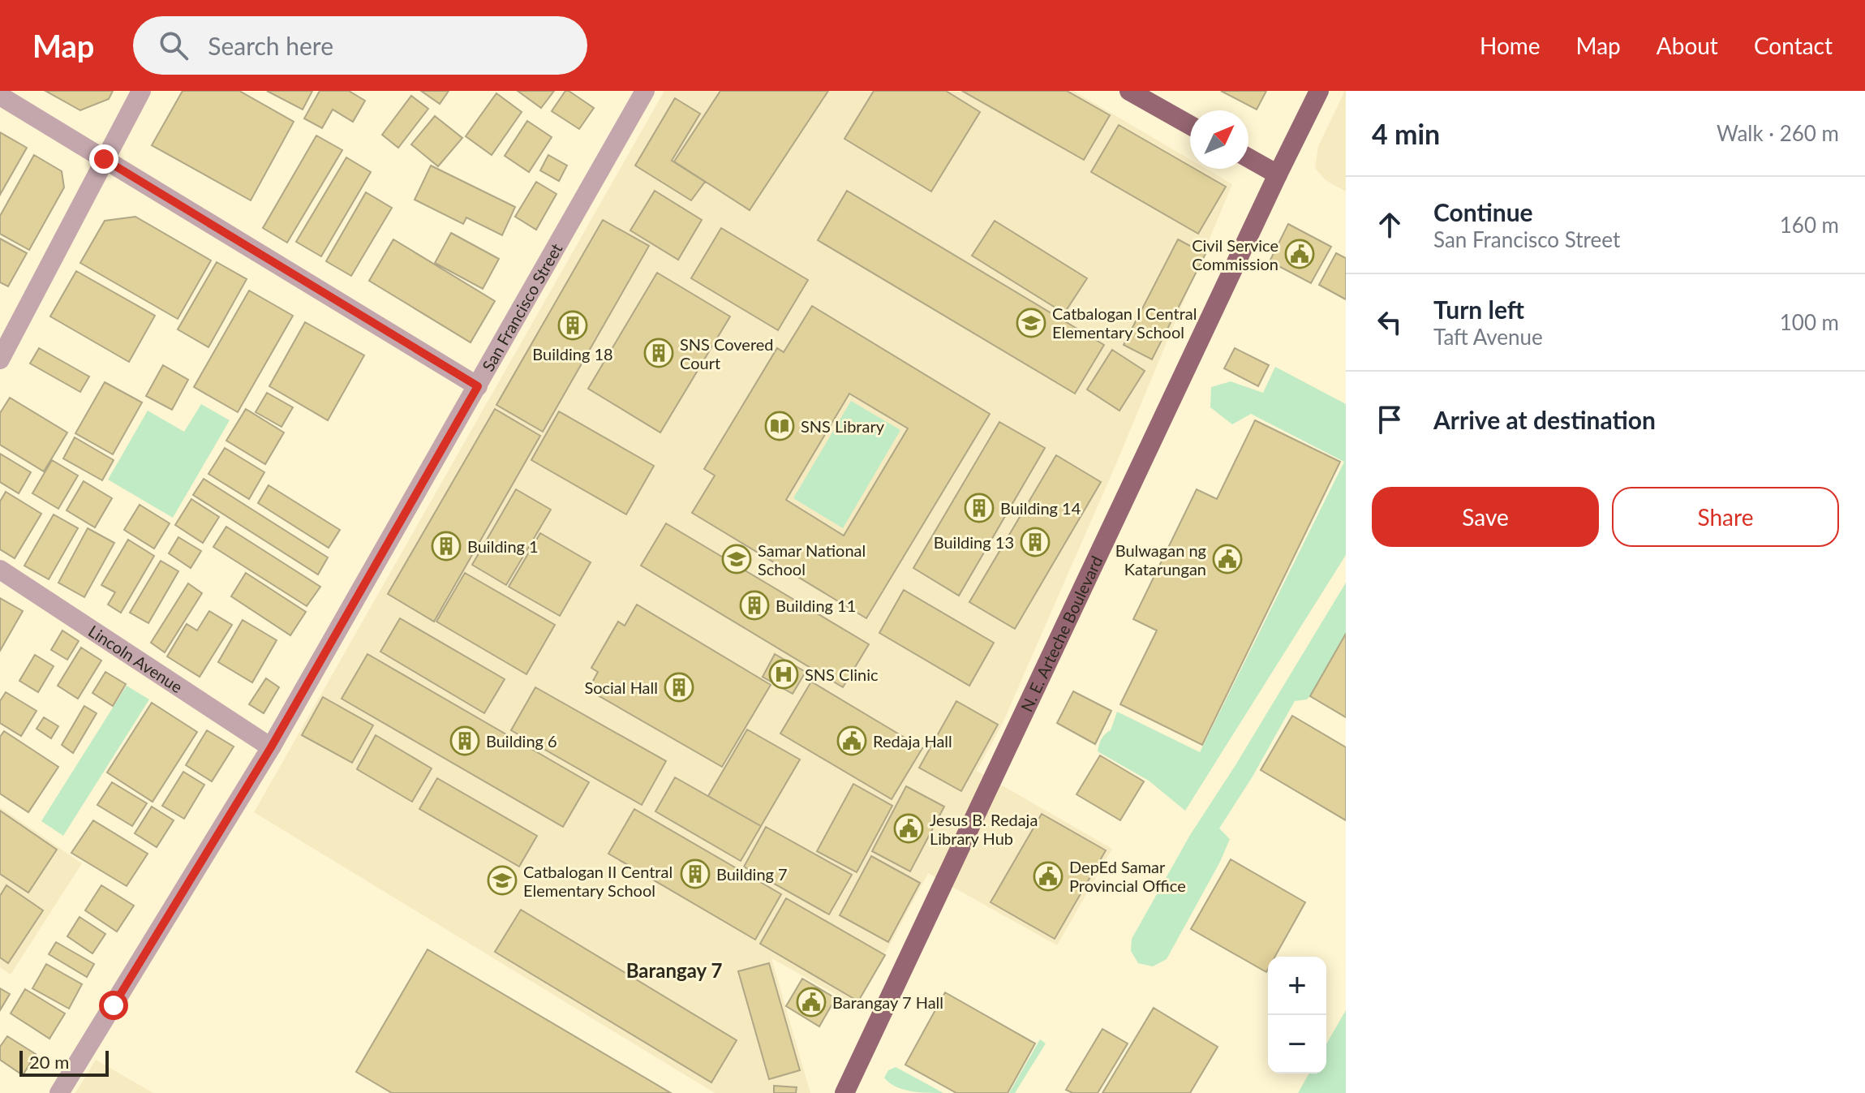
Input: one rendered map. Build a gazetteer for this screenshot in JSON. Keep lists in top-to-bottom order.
{
  "streets": {
    "main road": ["N. E. Arteche Boulevard"],
    "street": ["San Francisco Street", "Lincoln Avenue"]
  },
  "crossings": [
    ["San Francisco Street", "Lincoln Avenue"]
  ],
  "districts": ["Barangay 7"],
  "places": {
    "public building": [
      "Civil Service Commission",
      "Bulwagan ng Katarungan",
      "Redaja Hall",
      "Jesus B. Redaja Library Hub",
      "DepEd Samar Provincial Office",
      "Barangay 7 Hall"
    ],
    "school or university": ["Catbalogan I Central Elementary School", "Samar National School", "Catbalogan II Central Elementary School"],
    "building": [
      "Building 18",
      "SNS Covered Court",
      "Building 14",
      "Building 13",
      "Building 1",
      "Building 11",
      "Social Hall",
      "Building 6",
      "Building 7"
    ],
    "library": ["SNS Library"],
    "hospital": ["SNS Clinic"]
  },
  "scale_bar": "20 m",
  "north": "top right",
  "page": {
    "header": "Map",
    "search": "Search here",
    "nav": [
      "Home",
      "Map",
      "About",
      "Contact"
    ],
    "heading": ["4 min", "Walk · 260 m"],
    "list": [
      ["Continue", "San Francisco Street", "160 m"],
      ["Turn left", "Taft Avenue", "100 m"],
      "Arrive at destination"
    ],
    "buttons": ["Save", "Share"],
    "map_buttons": ["+", "−"],
    "scale": "20 m"
  }
}
